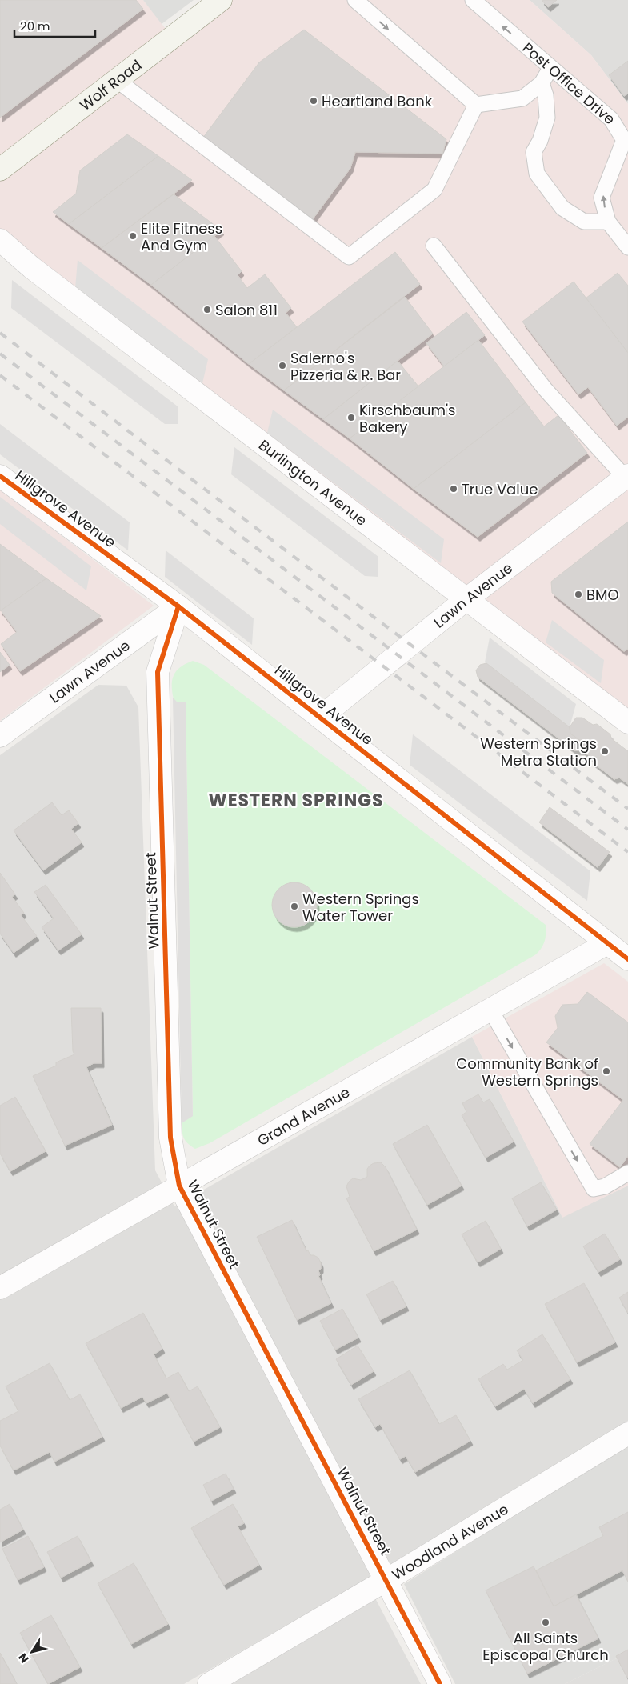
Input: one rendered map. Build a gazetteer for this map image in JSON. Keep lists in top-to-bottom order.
{
  "streets": {
    "main road": ["Wolf Road"],
    "street": [
      "Burlington Avenue",
      "Hillgrove Avenue",
      "Lawn Avenue",
      "Walnut Street",
      "Grand Avenue",
      "Woodland Avenue"
    ],
    "lane": ["Post Office Drive"]
  },
  "crossings": [
    ["Burlington Avenue", "Lawn Avenue"],
    ["Hillgrove Avenue", "Lawn Avenue"],
    ["Hillgrove Avenue", "Walnut Street"],
    ["Hillgrove Avenue", "Grand Avenue"],
    ["Lawn Avenue", "Walnut Street"],
    ["Walnut Street", "Grand Avenue"],
    ["Walnut Street", "Woodland Avenue"]
  ],
  "one_way": ["Post Office Drive"],
  "districts": ["WESTERN SPRINGS"],
  "places": [
    "Heartland Bank",
    "Elite Fitness And Gym",
    "Salon 811",
    "Salerno's Pizzeria & R. Bar",
    "Kirschbaum's Bakery",
    "True Value",
    "BMO",
    "Western Springs Metra Station",
    "Western Springs Water Tower",
    "Community Bank of Western Springs",
    "All Saints Episcopal Church"
  ],
  "scale_bar": "20 m",
  "north": "bottom left"
}
